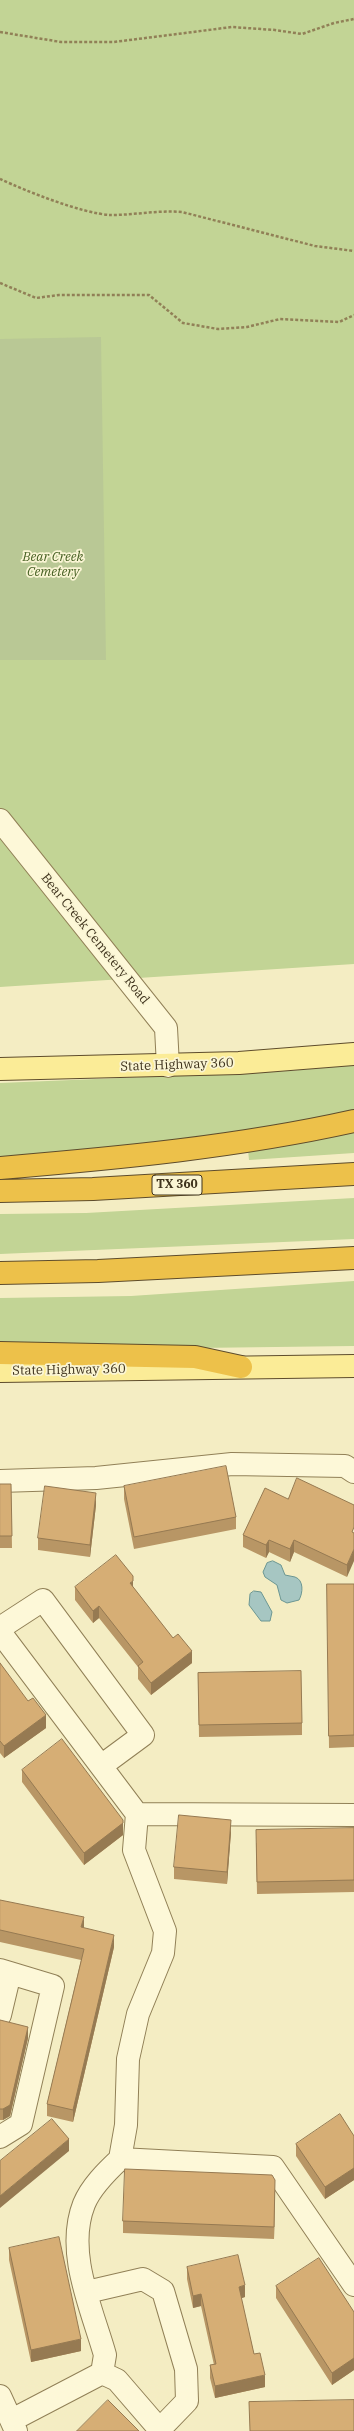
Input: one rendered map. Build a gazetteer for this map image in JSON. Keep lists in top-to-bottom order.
{
  "streets": {
    "highway": ["TX 360"],
    "main road": ["State Highway 360"],
    "street": ["Bear Creek Cemetery Road"]
  },
  "crossings": [
    ["Bear Creek Cemetery Road", "State Highway 360"]
  ],
  "parks": ["Bear Creek Cemetery"]
}
